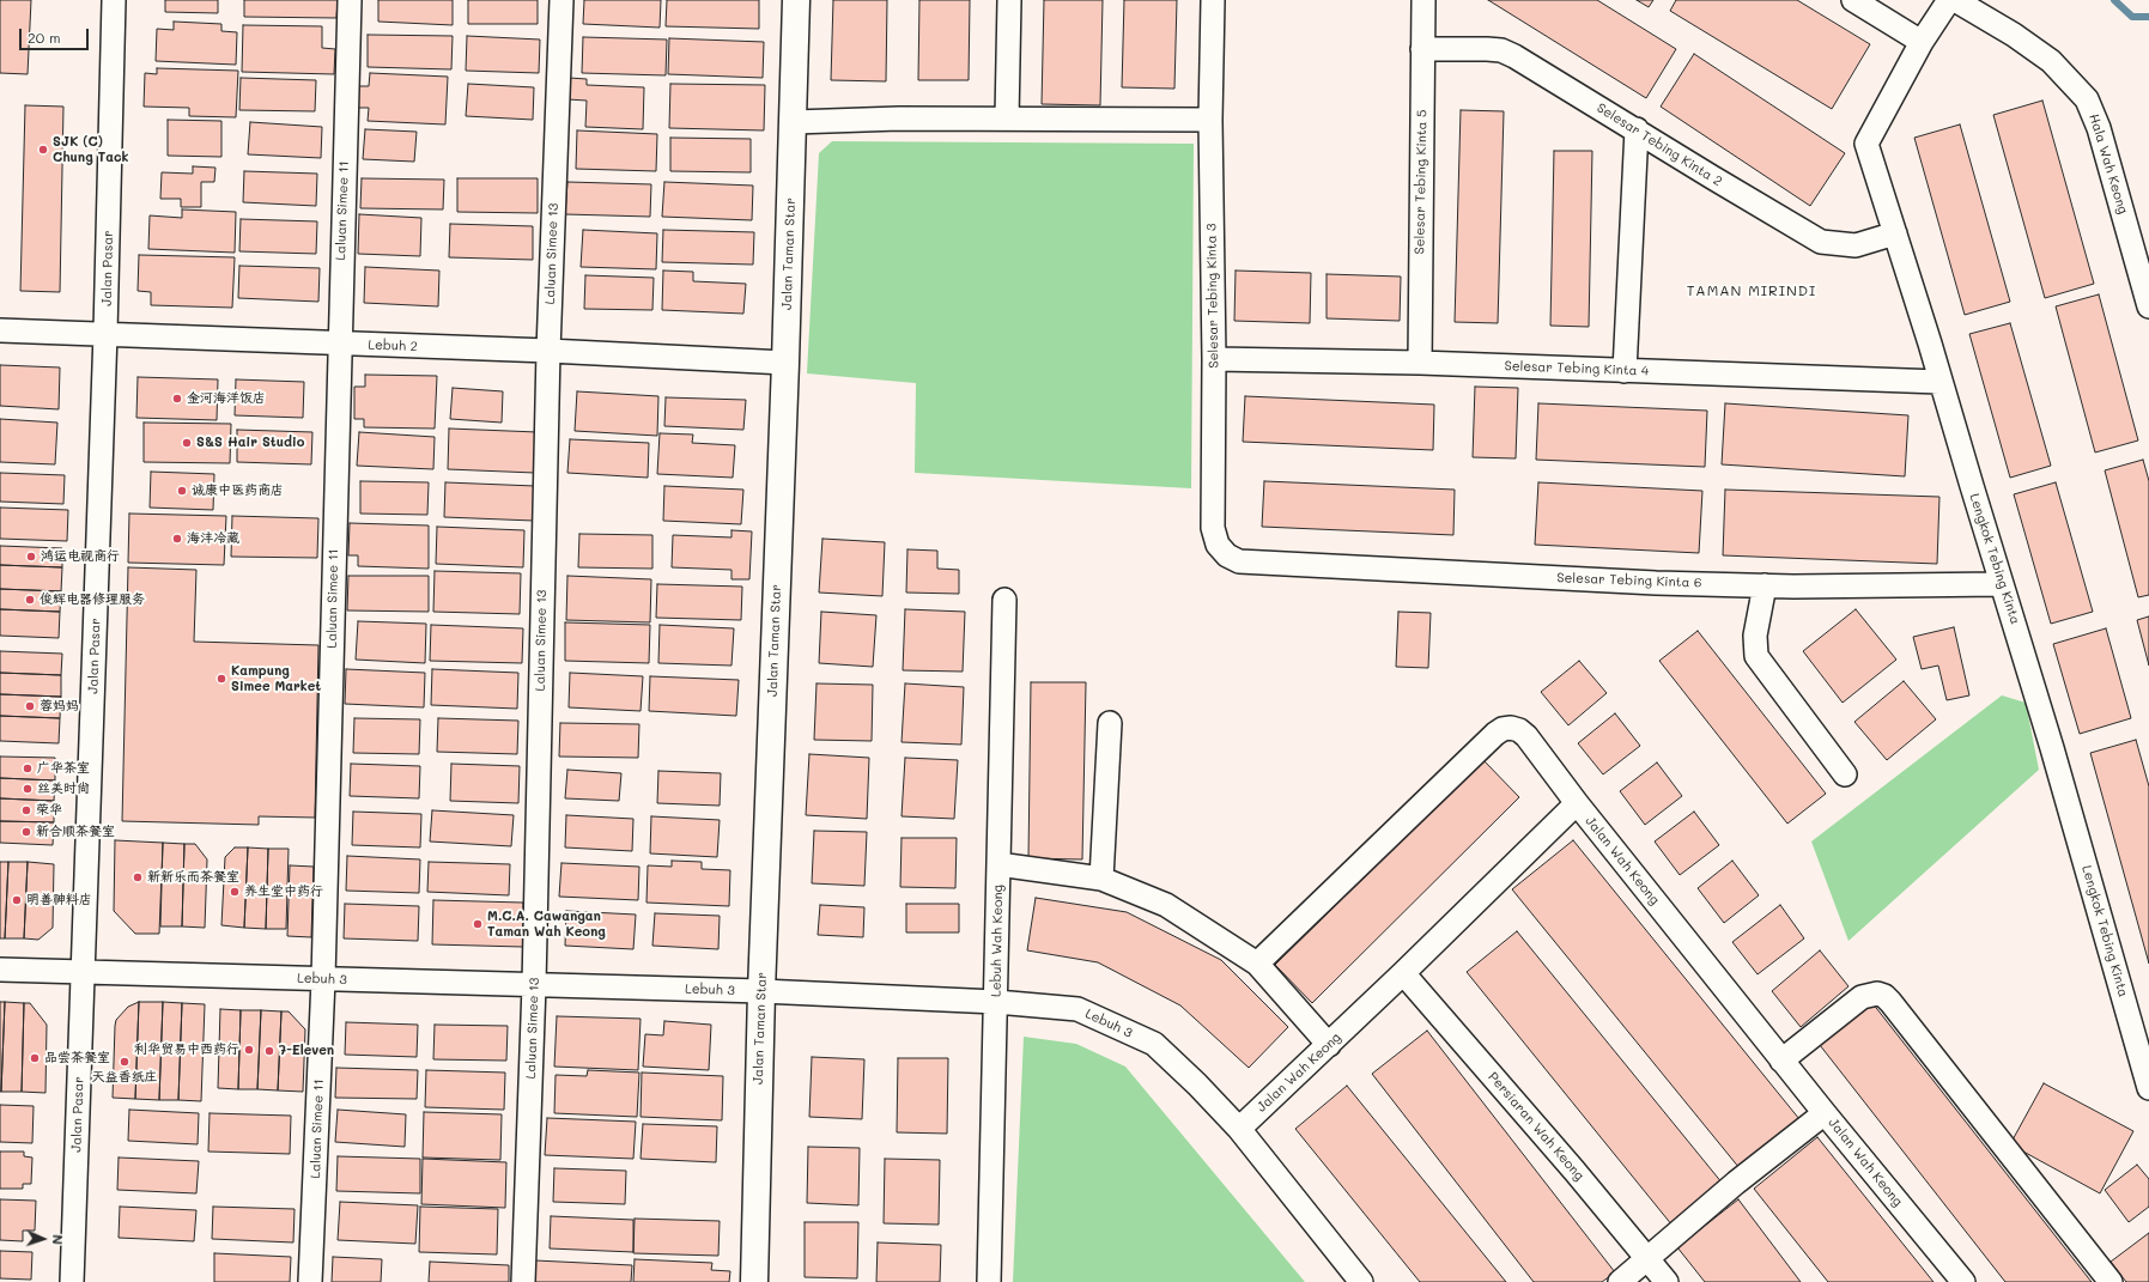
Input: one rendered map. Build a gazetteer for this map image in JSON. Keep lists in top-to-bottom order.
{
  "streets": {
    "street": [
      "Selesar Tebing Kinta 2",
      "Hala Wah Keong",
      "Selesar Tebing Kinta 5",
      "Laluan Simee 11",
      "Laluan Simee 13",
      "Jalan Taman Star",
      "Jalan Pasar",
      "Selesar Tebing Kinta 3",
      "Lebuh 2",
      "Selesar Tebing Kinta 4",
      "Lengkok Tebing Kinta",
      "Selesar Tebing Kinta 6",
      "Jalan Wah Keong",
      "Lebuh Wah Keong",
      "Lebuh 3",
      "Persiaran Wah Keong"
    ]
  },
  "crossings": [
    ["Selesar Tebing Kinta 2", "Selesar Tebing Kinta 5"],
    ["Selesar Tebing Kinta 2", "Lengkok Tebing Kinta"],
    ["Selesar Tebing Kinta 5", "Selesar Tebing Kinta 4"],
    ["Laluan Simee 11", "Lebuh 2"],
    ["Laluan Simee 11", "Lebuh 3"],
    ["Laluan Simee 13", "Lebuh 2"],
    ["Laluan Simee 13", "Lebuh 3"],
    ["Jalan Taman Star", "Lebuh 2"],
    ["Jalan Taman Star", "Lebuh 3"],
    ["Jalan Pasar", "Lebuh 2"],
    ["Jalan Pasar", "Lebuh 3"],
    ["Selesar Tebing Kinta 3", "Selesar Tebing Kinta 4"],
    ["Selesar Tebing Kinta 3", "Selesar Tebing Kinta 6"],
    ["Selesar Tebing Kinta 4", "Lengkok Tebing Kinta"],
    ["Lengkok Tebing Kinta", "Selesar Tebing Kinta 6"],
    ["Jalan Wah Keong", "Lebuh 3"],
    ["Jalan Wah Keong", "Persiaran Wah Keong"],
    ["Lebuh Wah Keong", "Lebuh 3"]
  ],
  "districts": ["TAMAN MIRINDI"],
  "places": [
    "SJK (C) Chung Tack",
    "金河海洋饭店",
    "S&S Hair Studio",
    "诚康中医药商店",
    "海沣冷藏",
    "鸿运电视商行",
    "俊辉电器修理服务",
    "Kampung Simee Market",
    "蓉妈妈",
    "广华茶室",
    "丝美时尚",
    "荣华",
    "新合顺茶餐室",
    "新新乐而茶餐室",
    "养生堂中药行",
    "明善神料店",
    "M.C.A. Cawangan Taman Wah Keong",
    "利华贸易中西药行",
    "7-Eleven",
    "品尝茶餐室",
    "天益香纸庄"
  ],
  "scale_bar": "20 m",
  "north": "right"
}
